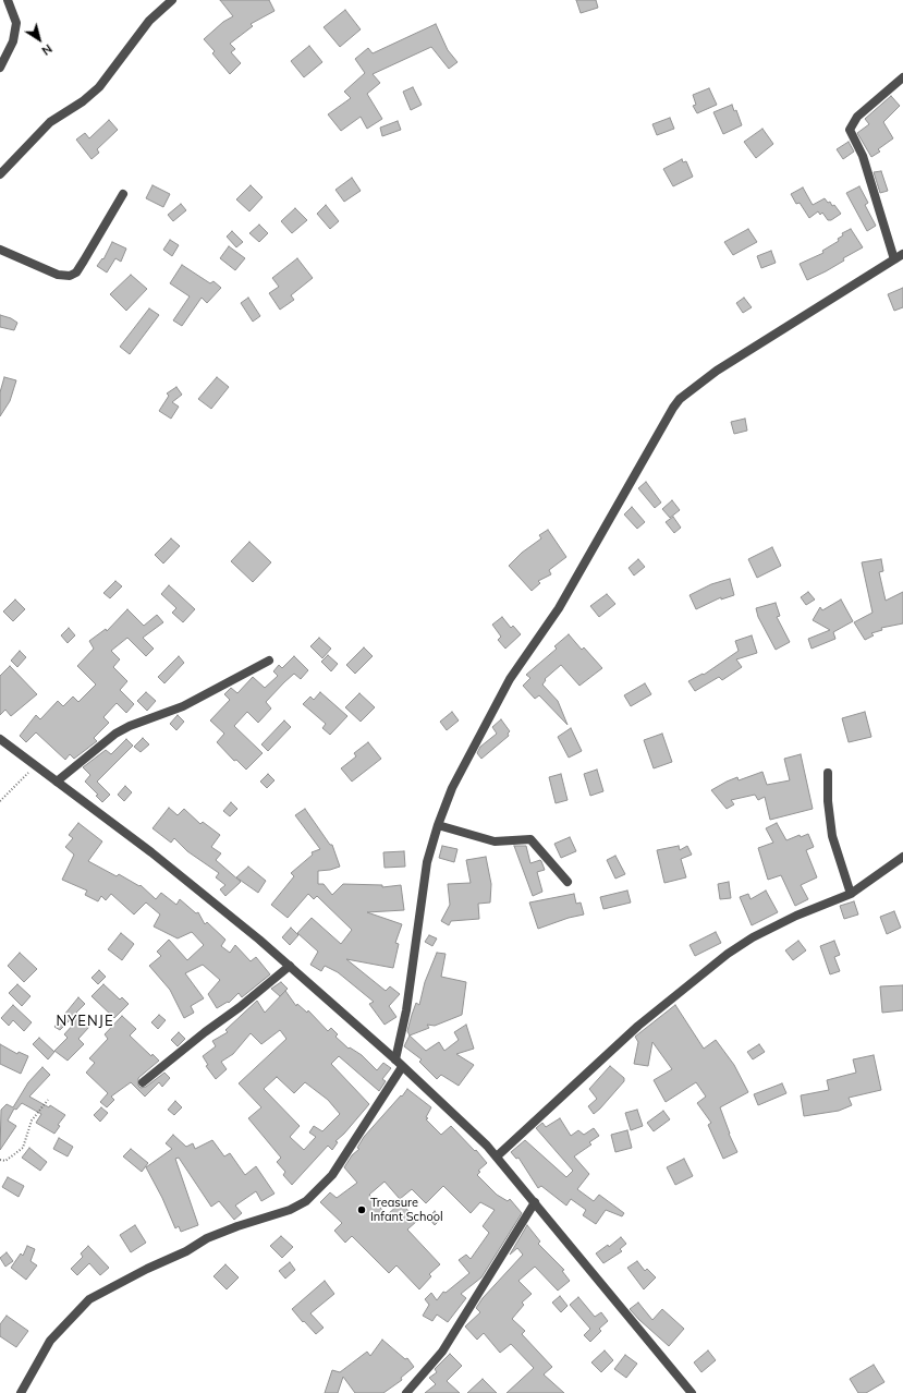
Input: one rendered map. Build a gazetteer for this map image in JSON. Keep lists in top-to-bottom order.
{
  "districts": ["NYENJE"],
  "places": ["Treasure Infant School"],
  "north": "bottom right"
}
